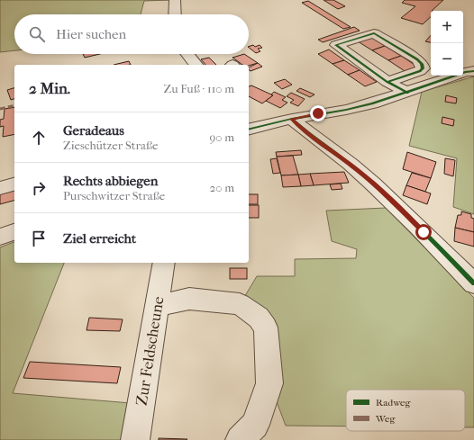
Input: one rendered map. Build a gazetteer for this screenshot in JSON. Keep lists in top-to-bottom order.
{
  "streets": {
    "street": ["Zur Feldscheune"]
  },
  "legend": ["Radweg", "Weg"],
  "page": {
    "map_buttons": ["+", "−"],
    "search": "Hier suchen",
    "heading": ["2 Min.", "Zu Fuß · 110 m"],
    "list": [
      ["Geradeaus", "Zieschützer Straße", "90 m"],
      ["Rechts abbiegen", "Purschwitzer Straße", "20 m"],
      "Ziel erreicht"
    ]
  }
}
